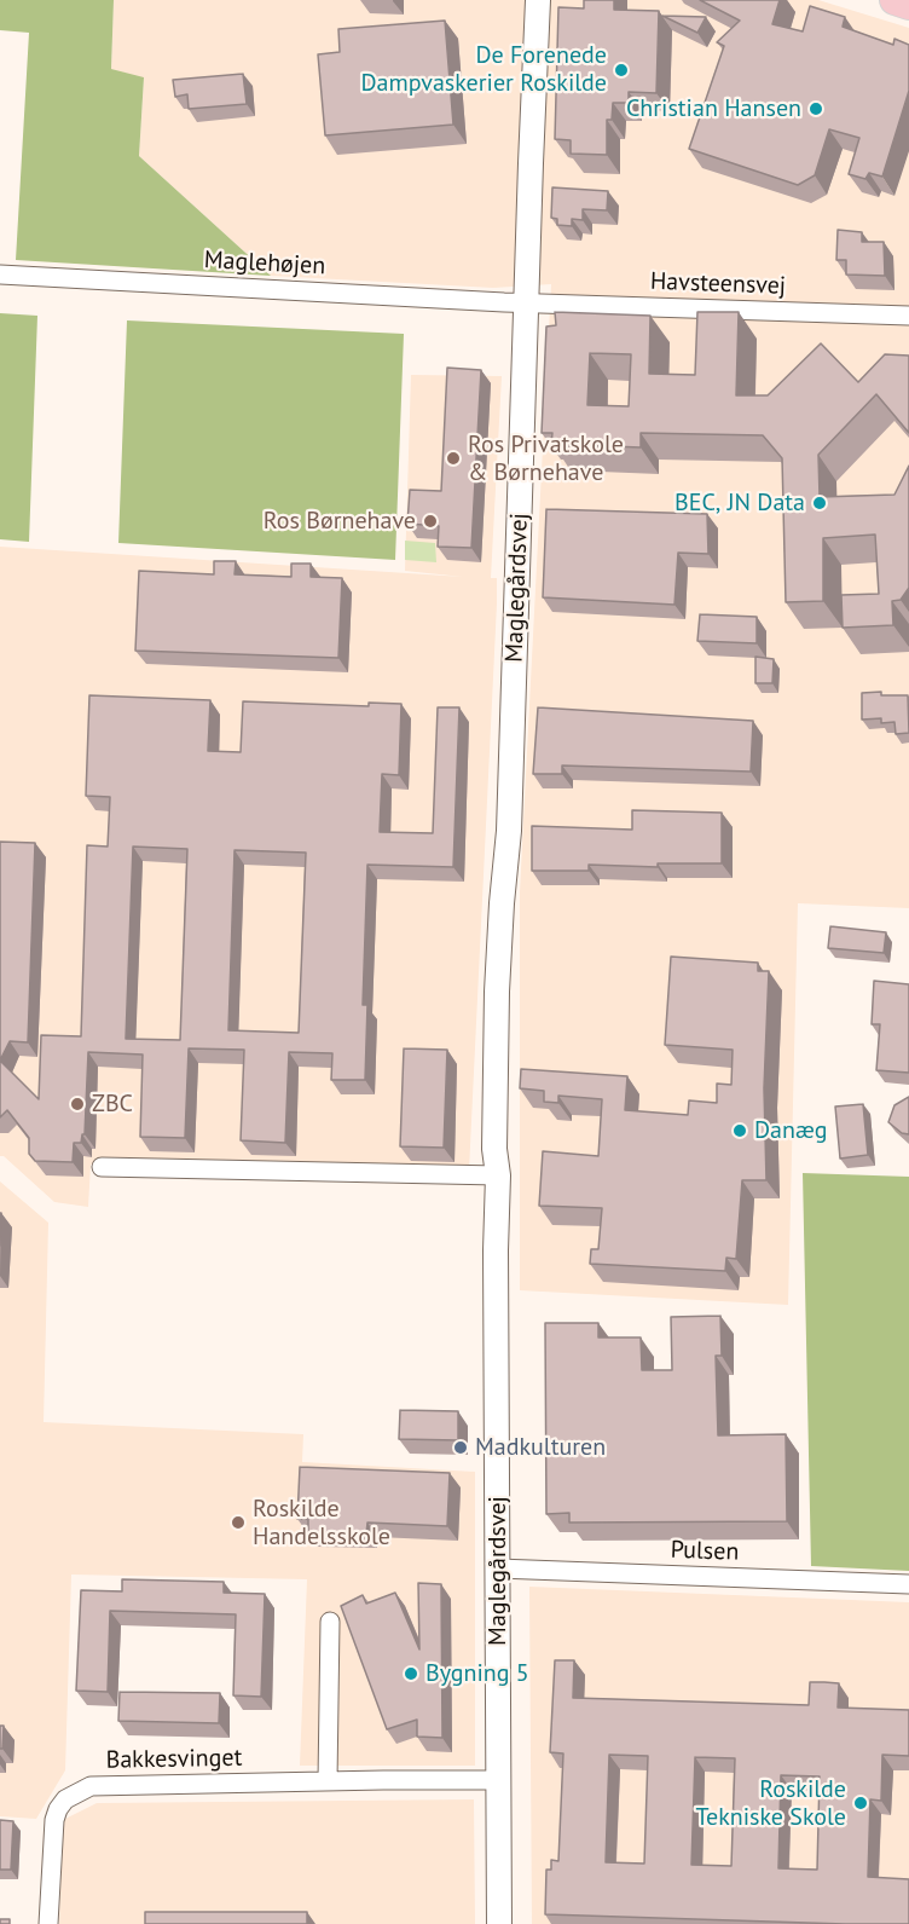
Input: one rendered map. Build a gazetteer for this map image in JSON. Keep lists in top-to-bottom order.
{
  "streets": {
    "street": [
      "Maglehøjen",
      "Havsteensvej",
      "Maglegårdsvej",
      "Pulsen",
      "Bakkesvinget"
    ]
  },
  "crossings": [
    ["Maglehøjen", "Havsteensvej"],
    ["Maglehøjen", "Maglegårdsvej"],
    ["Havsteensvej", "Maglegårdsvej"],
    ["Maglegårdsvej", "Pulsen"],
    ["Maglegårdsvej", "Bakkesvinget"]
  ],
  "places": [
    "De Forenede Dampvaskerier Roskilde",
    "Christian Hansen",
    "Ros Privatskole & Børnehave",
    "BEC, JN Data",
    "Ros Børnehave",
    "ZBC",
    "Danæg",
    "Madkulturen",
    "Roskilde Handelsskole",
    "Bygning 5",
    "Roskilde Tekniske Skole"
  ]
}
